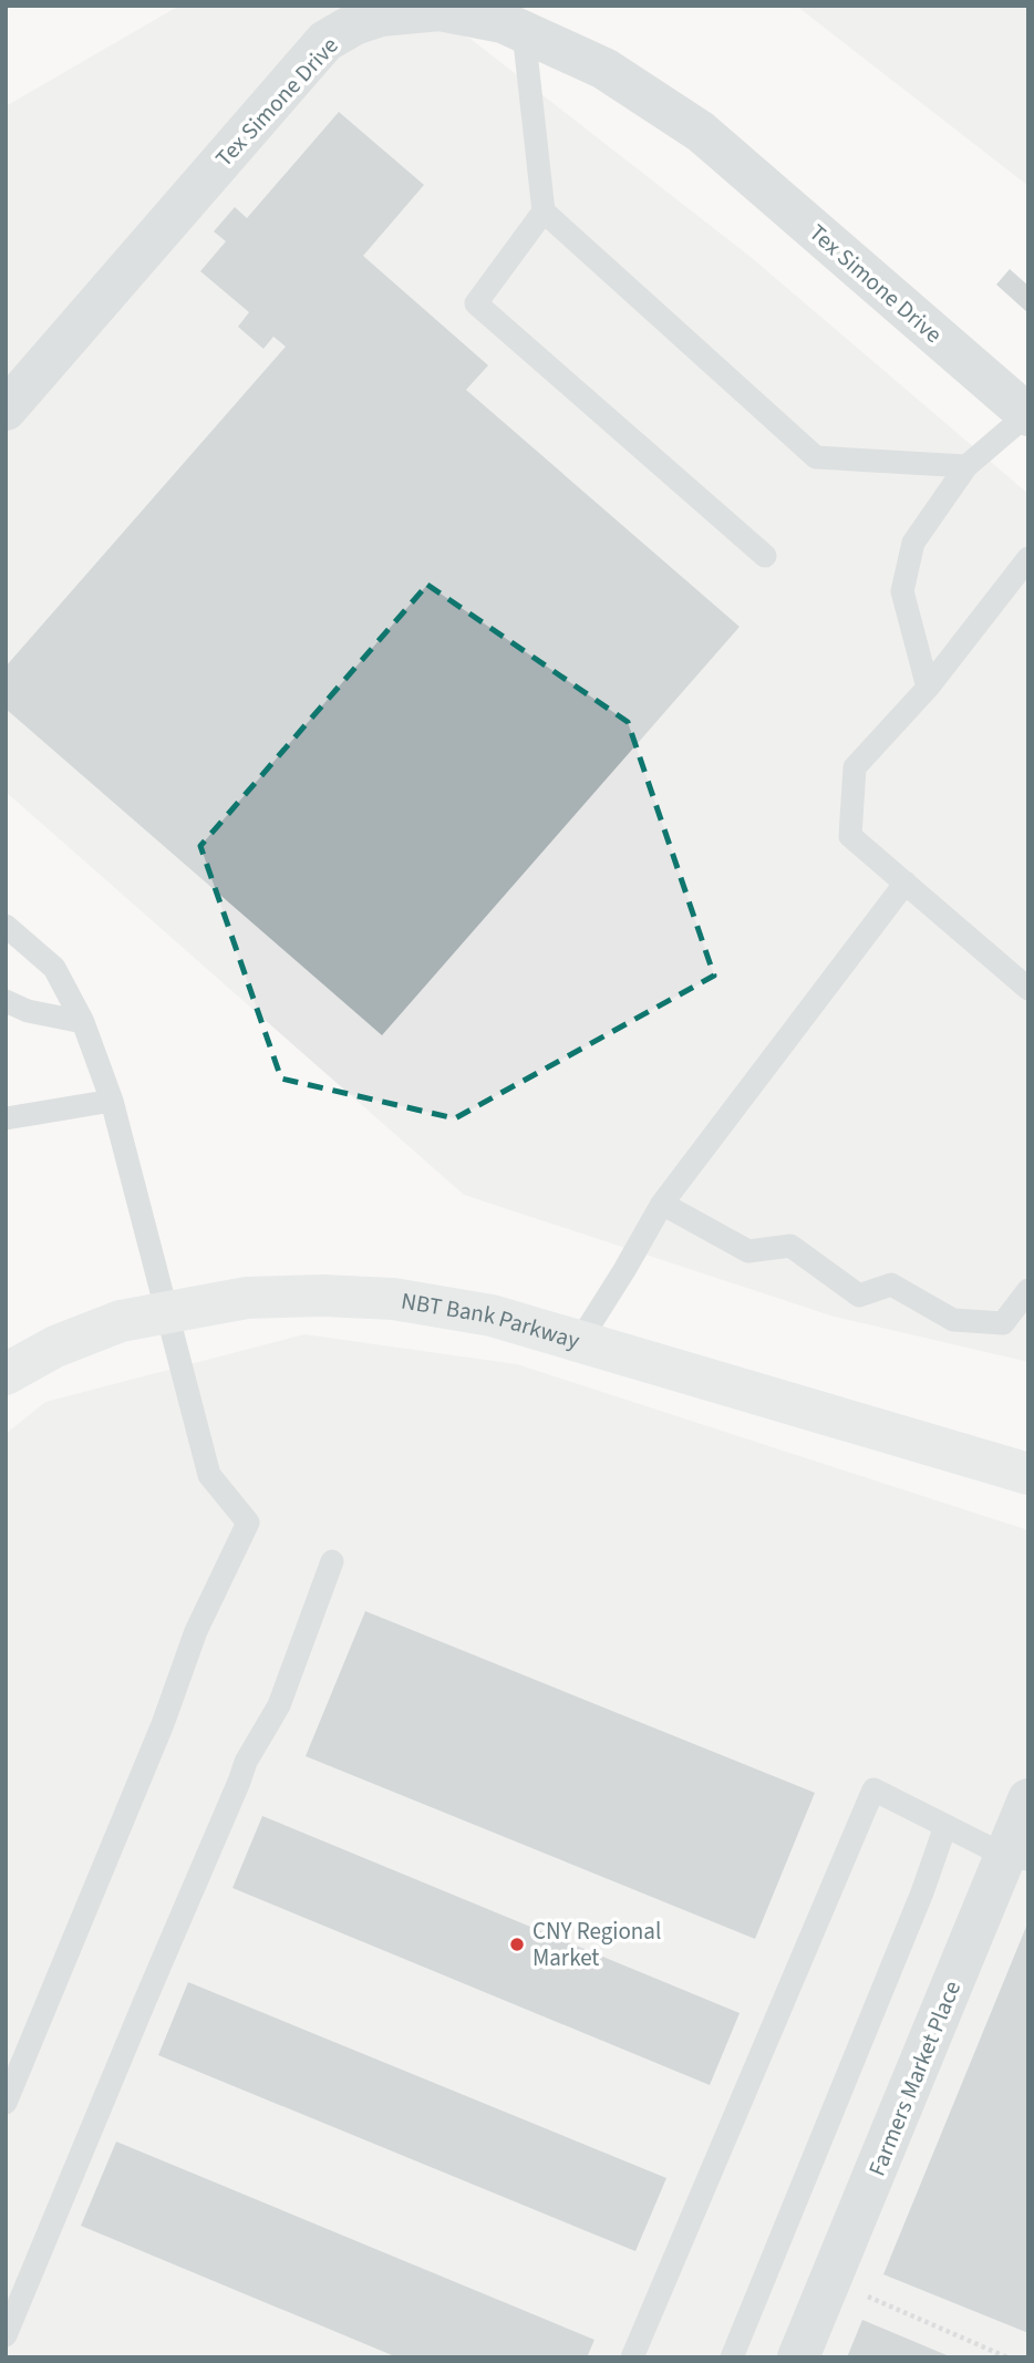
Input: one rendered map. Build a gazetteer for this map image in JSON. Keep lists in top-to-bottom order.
{
  "streets": {
    "street": ["Tex Simone Drive", "NBT Bank Parkway", "Farmers Market Place"]
  },
  "places": ["CNY Regional Market"]
}
